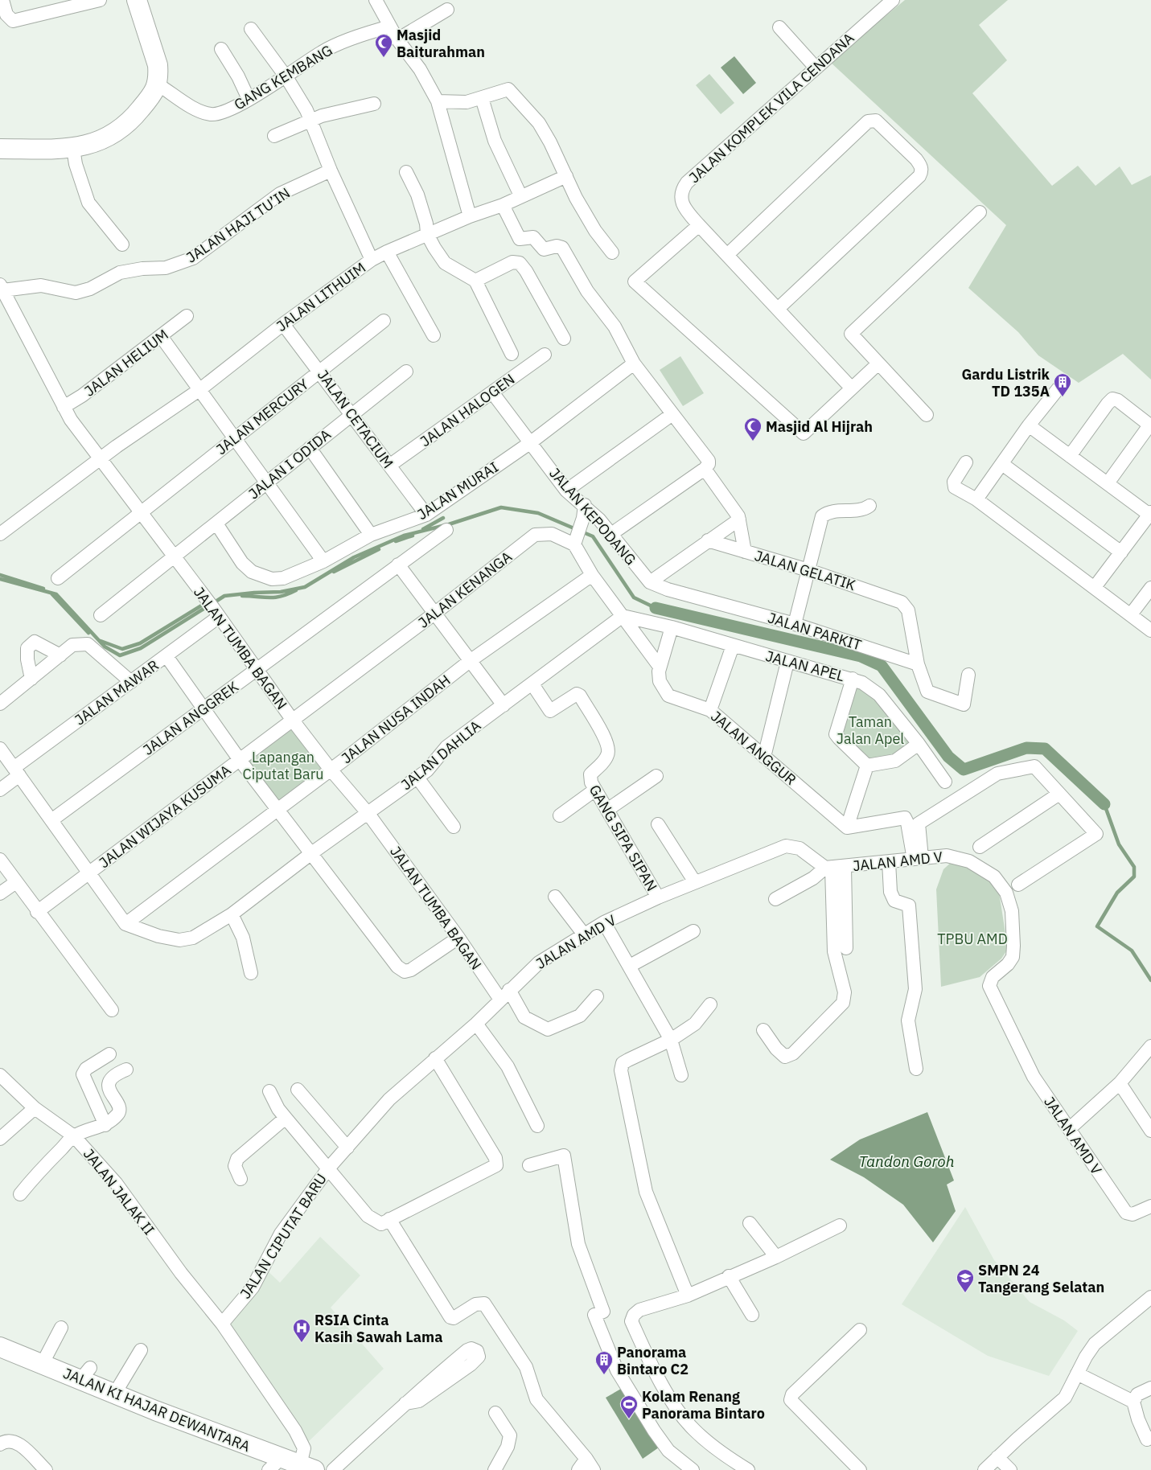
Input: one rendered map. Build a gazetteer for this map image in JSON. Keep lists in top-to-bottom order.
{
  "streets": {
    "main road": ["JALAN KI HAJAR DEWANTARA"],
    "street": [
      "GANG KEMBANG",
      "JALAN KOMPLEK VILA CENDANA",
      "JALAN HAJI TU’IN",
      "JALAN LITHUIM",
      "JALAN HELIUM",
      "JALAN HALOGEN",
      "JALAN MERCURY",
      "JALAN CETACIUM",
      "JALAN I ODIDA",
      "JALAN MURAI",
      "JALAN KEPODANG",
      "JALAN GELATIK",
      "JALAN KENANGA",
      "JALAN PARKIT",
      "JALAN TUMBA BAGAN",
      "JALAN APEL",
      "JALAN MAWAR",
      "JALAN ANGGREK",
      "JALAN NUSA INDAH",
      "JALAN ANGGUR",
      "JALAN DAHLIA",
      "JALAN WIJAYA KUSUMA",
      "GANG SIPA SIPAN",
      "JALAN AMD V",
      "JALAN JALAK II",
      "JALAN CIPUTAT BARU"
    ]
  },
  "crossings": [
    ["JALAN HAJI TU’IN", "JALAN TUMBA BAGAN"],
    ["JALAN LITHUIM", "JALAN CETACIUM"],
    ["JALAN LITHUIM", "JALAN TUMBA BAGAN"],
    ["JALAN HELIUM", "JALAN TUMBA BAGAN"],
    ["JALAN HALOGEN", "JALAN CETACIUM"],
    ["JALAN HALOGEN", "JALAN KEPODANG"],
    ["JALAN MERCURY", "JALAN CETACIUM"],
    ["JALAN MERCURY", "JALAN TUMBA BAGAN"],
    ["JALAN CETACIUM", "JALAN I ODIDA"],
    ["JALAN CETACIUM", "JALAN MURAI"],
    ["JALAN I ODIDA", "JALAN MURAI"],
    ["JALAN I ODIDA", "JALAN TUMBA BAGAN"],
    ["JALAN MURAI", "JALAN KEPODANG"],
    ["JALAN KEPODANG", "JALAN PARKIT"],
    ["JALAN GELATIK", "JALAN PARKIT"],
    ["JALAN KENANGA", "JALAN TUMBA BAGAN"],
    ["JALAN KENANGA", "JALAN WIJAYA KUSUMA"],
    ["JALAN TUMBA BAGAN", "JALAN MAWAR"],
    ["JALAN TUMBA BAGAN", "JALAN ANGGREK"],
    ["JALAN TUMBA BAGAN", "JALAN NUSA INDAH"],
    ["JALAN TUMBA BAGAN", "JALAN DAHLIA"],
    ["JALAN TUMBA BAGAN", "JALAN WIJAYA KUSUMA"],
    ["JALAN TUMBA BAGAN", "JALAN AMD V"],
    ["JALAN TUMBA BAGAN", "JALAN CIPUTAT BARU"],
    ["JALAN APEL", "JALAN ANGGUR"],
    ["JALAN APEL", "JALAN DAHLIA"],
    ["JALAN NUSA INDAH", "JALAN DAHLIA"],
    ["JALAN ANGGUR", "JALAN DAHLIA"],
    ["JALAN DAHLIA", "GANG SIPA SIPAN"],
    ["GANG SIPA SIPAN", "JALAN AMD V"],
    ["JALAN AMD V", "JALAN CIPUTAT BARU"],
    ["JALAN JALAK II", "JALAN CIPUTAT BARU"]
  ],
  "water": ["Tandon Goroh"],
  "parks": ["Taman Jalan Apel", "Lapangan Ciputat Baru", "TPBU AMD"],
  "places": {
    "mosque": ["Masjid Baiturahman", "Masjid Al Hijrah"],
    "building": ["Gardu Listrik TD 135A", "Panorama Bintaro C2"],
    "school or university": ["SMPN 24 Tangerang Selatan"],
    "hospital": ["RSIA Cinta Kasih Sawah Lama"],
    "sports": ["Kolam Renang Panorama Bintaro"]
  }
}
